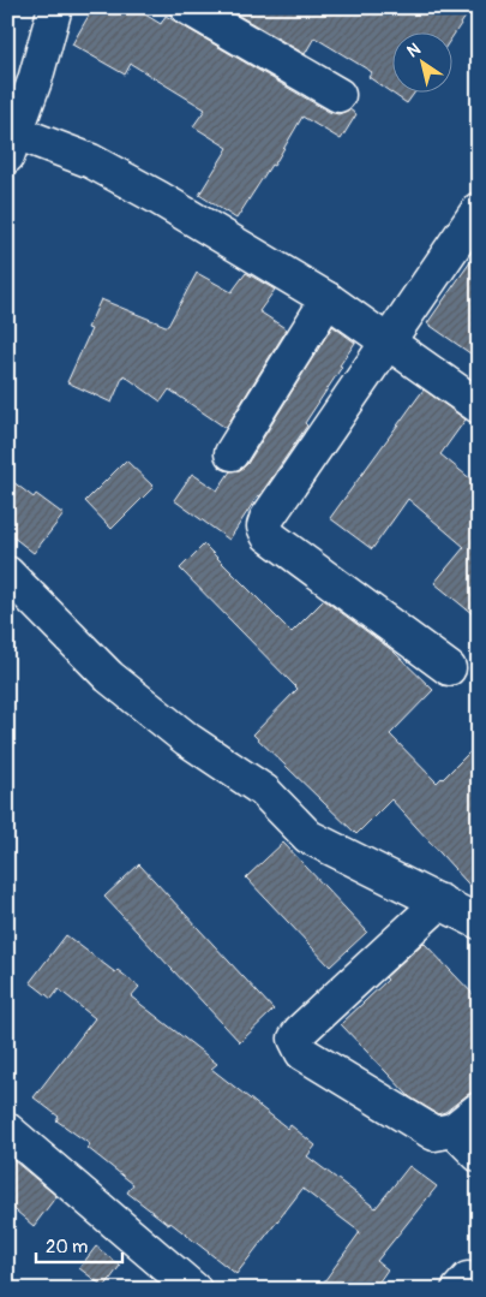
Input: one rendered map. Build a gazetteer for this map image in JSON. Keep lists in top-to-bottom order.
{
  "scale_bar": "20 m",
  "north": "top left"
}
